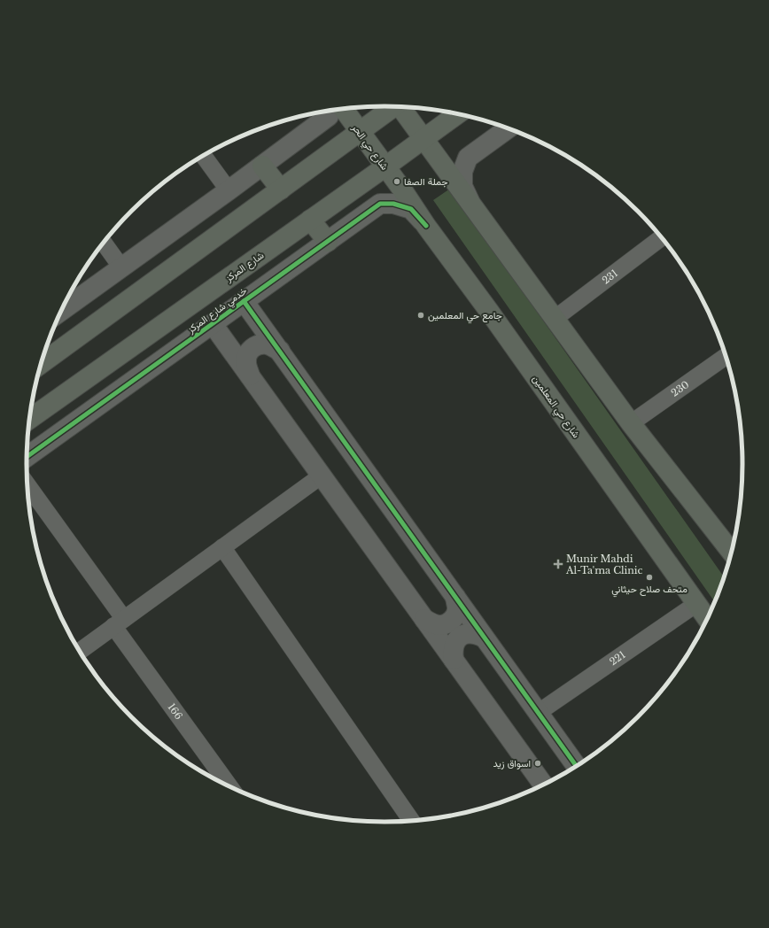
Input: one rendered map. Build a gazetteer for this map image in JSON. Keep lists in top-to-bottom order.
{
  "streets": {
    "main road": ["شارع حي الحر", "شارع المركز", "شارع حي المعلمين"],
    "street": [
      "231",
      "خدمي شارع المركز",
      "230",
      "221",
      "166"
    ]
  },
  "crossings": [
    ["شارع حي الحر", "شارع المركز"],
    ["شارع حي الحر", "شارع حي المعلمين"],
    ["خدمي شارع المركز", "شارع حي المعلمين"],
    ["شارع حي المعلمين", "221"]
  ],
  "places": {
    "other": [
      "جملة الصفا",
      "جامع حي المعلمين",
      "متحف صلاح حيثاني",
      "اسواق زيد"
    ],
    "health": ["Munir Mahdi Al-Ta'ma Clinic"]
  }
}
